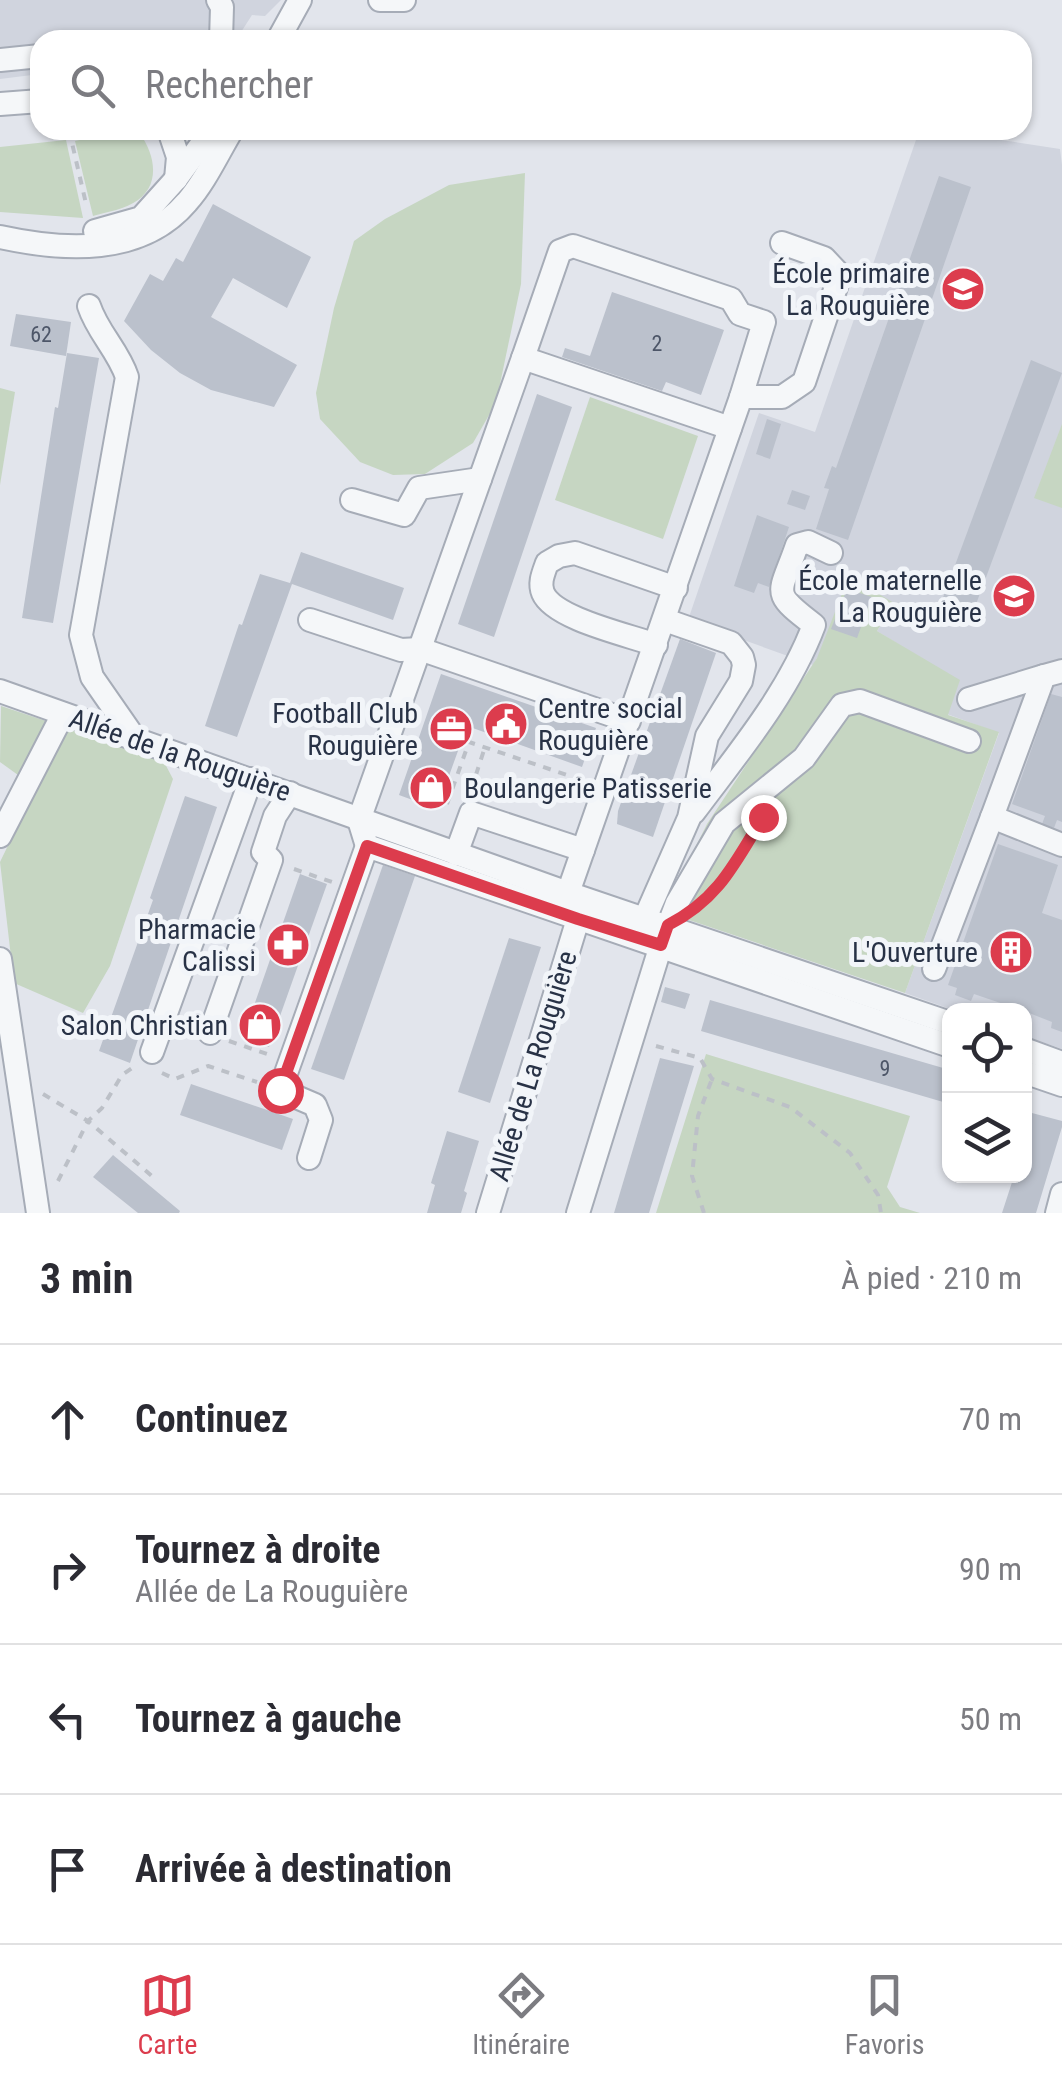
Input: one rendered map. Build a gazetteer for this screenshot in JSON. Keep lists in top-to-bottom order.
{
  "streets": {
    "street": ["Allée de la Rouguière", "Allée de La Rouguière"]
  },
  "crossings": [
    ["Allée de la Rouguière", "Allée de La Rouguière"]
  ],
  "places": {
    "school or university": ["École primaire La Rouguière", "École maternelle La Rouguière"],
    "public building": ["Centre social Rouguière"],
    "office": ["Football Club Rouguière"],
    "shop": ["Boulangerie Patisserie", "Salon Christian"],
    "pharmacy": ["Pharmacie Calissi"],
    "building": ["L'Ouverture"]
  },
  "house_numbers": ["62", "2", "9"],
  "page": {
    "search": "Rechercher",
    "heading": ["3 min", "À pied · 210 m"],
    "list": [
      ["Continuez", "70 m"],
      ["Tournez à droite", "Allée de La Rouguière", "90 m"],
      ["Tournez à gauche", "50 m"],
      "Arrivée à destination"
    ],
    "nav": ["Carte", "Itinéraire", "Favoris"]
  }
}
